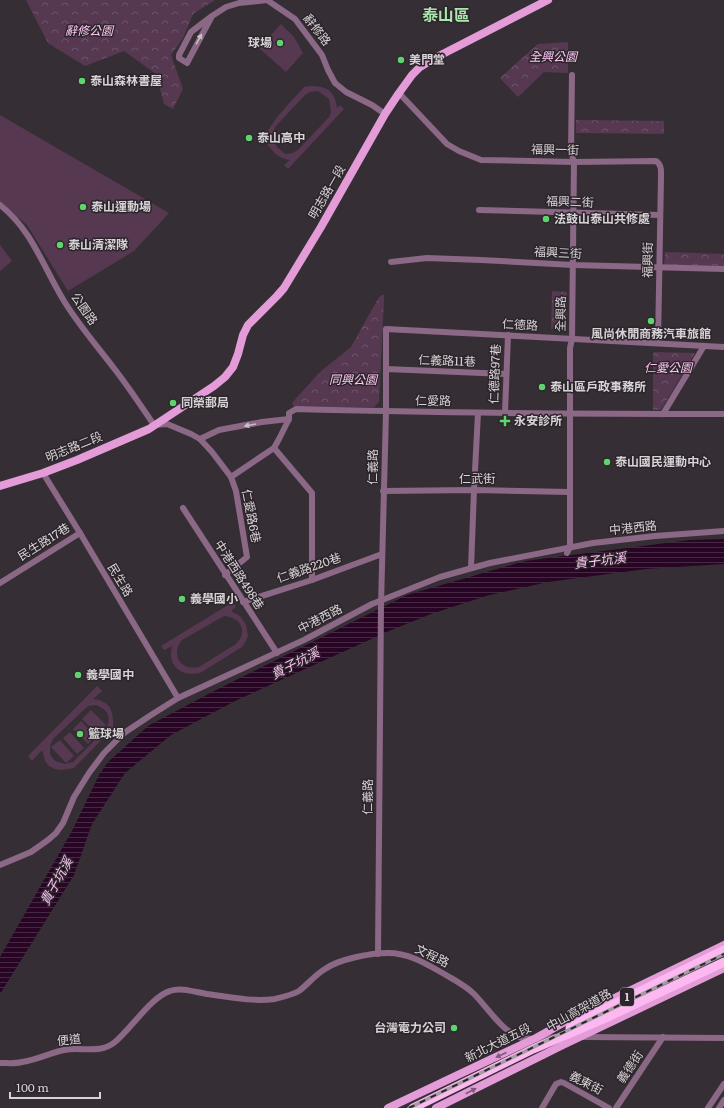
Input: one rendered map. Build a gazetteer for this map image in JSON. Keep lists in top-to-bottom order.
{
  "streets": {
    "highway": ["1", "中山高架道路"],
    "main road": ["明志路一段", "明志路二段", "新北大道五段"],
    "street": [
      "辭修路",
      "福興一街",
      "福興二街",
      "福興三街",
      "福興街",
      "公園路",
      "全興路",
      "仁德路",
      "仁義路11巷",
      "仁德路97巷",
      "仁愛路",
      "仁義路",
      "仁武街",
      "仁愛路6巷",
      "中港西路",
      "民生路17巷",
      "仁義路220巷",
      "中港西路498巷",
      "民生路",
      "文程路",
      "便道",
      "義德街",
      "義東街"
    ]
  },
  "crossings": [
    ["辭修路", "明志路一段"],
    ["福興一街", "明志路一段"],
    ["福興一街", "福興街"],
    ["福興一街", "全興路"],
    ["明志路一段", "公園路"],
    ["明志路一段", "明志路二段"],
    ["福興二街", "福興街"],
    ["福興二街", "全興路"],
    ["福興三街", "福興街"],
    ["福興三街", "全興路"],
    ["福興街", "仁德路"],
    ["公園路", "明志路二段"],
    ["全興路", "仁德路"],
    ["全興路", "仁愛路"],
    ["全興路", "仁武街"],
    ["全興路", "中港西路"],
    ["仁德路", "仁德路97巷"],
    ["仁德路", "仁義路"],
    ["仁義路11巷", "仁德路97巷"],
    ["仁義路11巷", "仁義路"],
    ["仁德路97巷", "仁愛路"],
    ["仁愛路", "仁義路"],
    ["仁愛路", "仁愛路6巷"],
    ["明志路二段", "民生路"],
    ["仁義路", "仁武街"],
    ["仁義路", "中港西路"],
    ["仁義路", "仁義路220巷"],
    ["仁義路", "文程路"],
    ["仁愛路6巷", "中港西路498巷"],
    ["中港西路", "中港西路498巷"],
    ["中港西路", "民生路"],
    ["民生路17巷", "民生路"],
    ["仁義路220巷", "中港西路498巷"],
    ["文程路", "1"],
    ["文程路", "便道"],
    ["文程路", "新北大道五段"],
    ["文程路", "義德街"]
  ],
  "districts": ["泰山區"],
  "water": ["貴子坑溪"],
  "parks": [
    "辭修公園",
    "全興公園",
    "仁愛公園",
    "同興公園"
  ],
  "places": {
    "other": [
      "球場",
      "美門堂",
      "泰山森林書屋",
      "泰山高中",
      "泰山運動場",
      "法鼓山泰山共修處",
      "泰山清潔隊",
      "風尚休閒商務汽車旅館",
      "泰山區戶政事務所",
      "同榮郵局",
      "泰山國民運動中心",
      "義學國小",
      "義學國中",
      "籃球場",
      "台灣電力公司"
    ],
    "health": ["永安診所"]
  },
  "scale_bar": "100 m"
}
